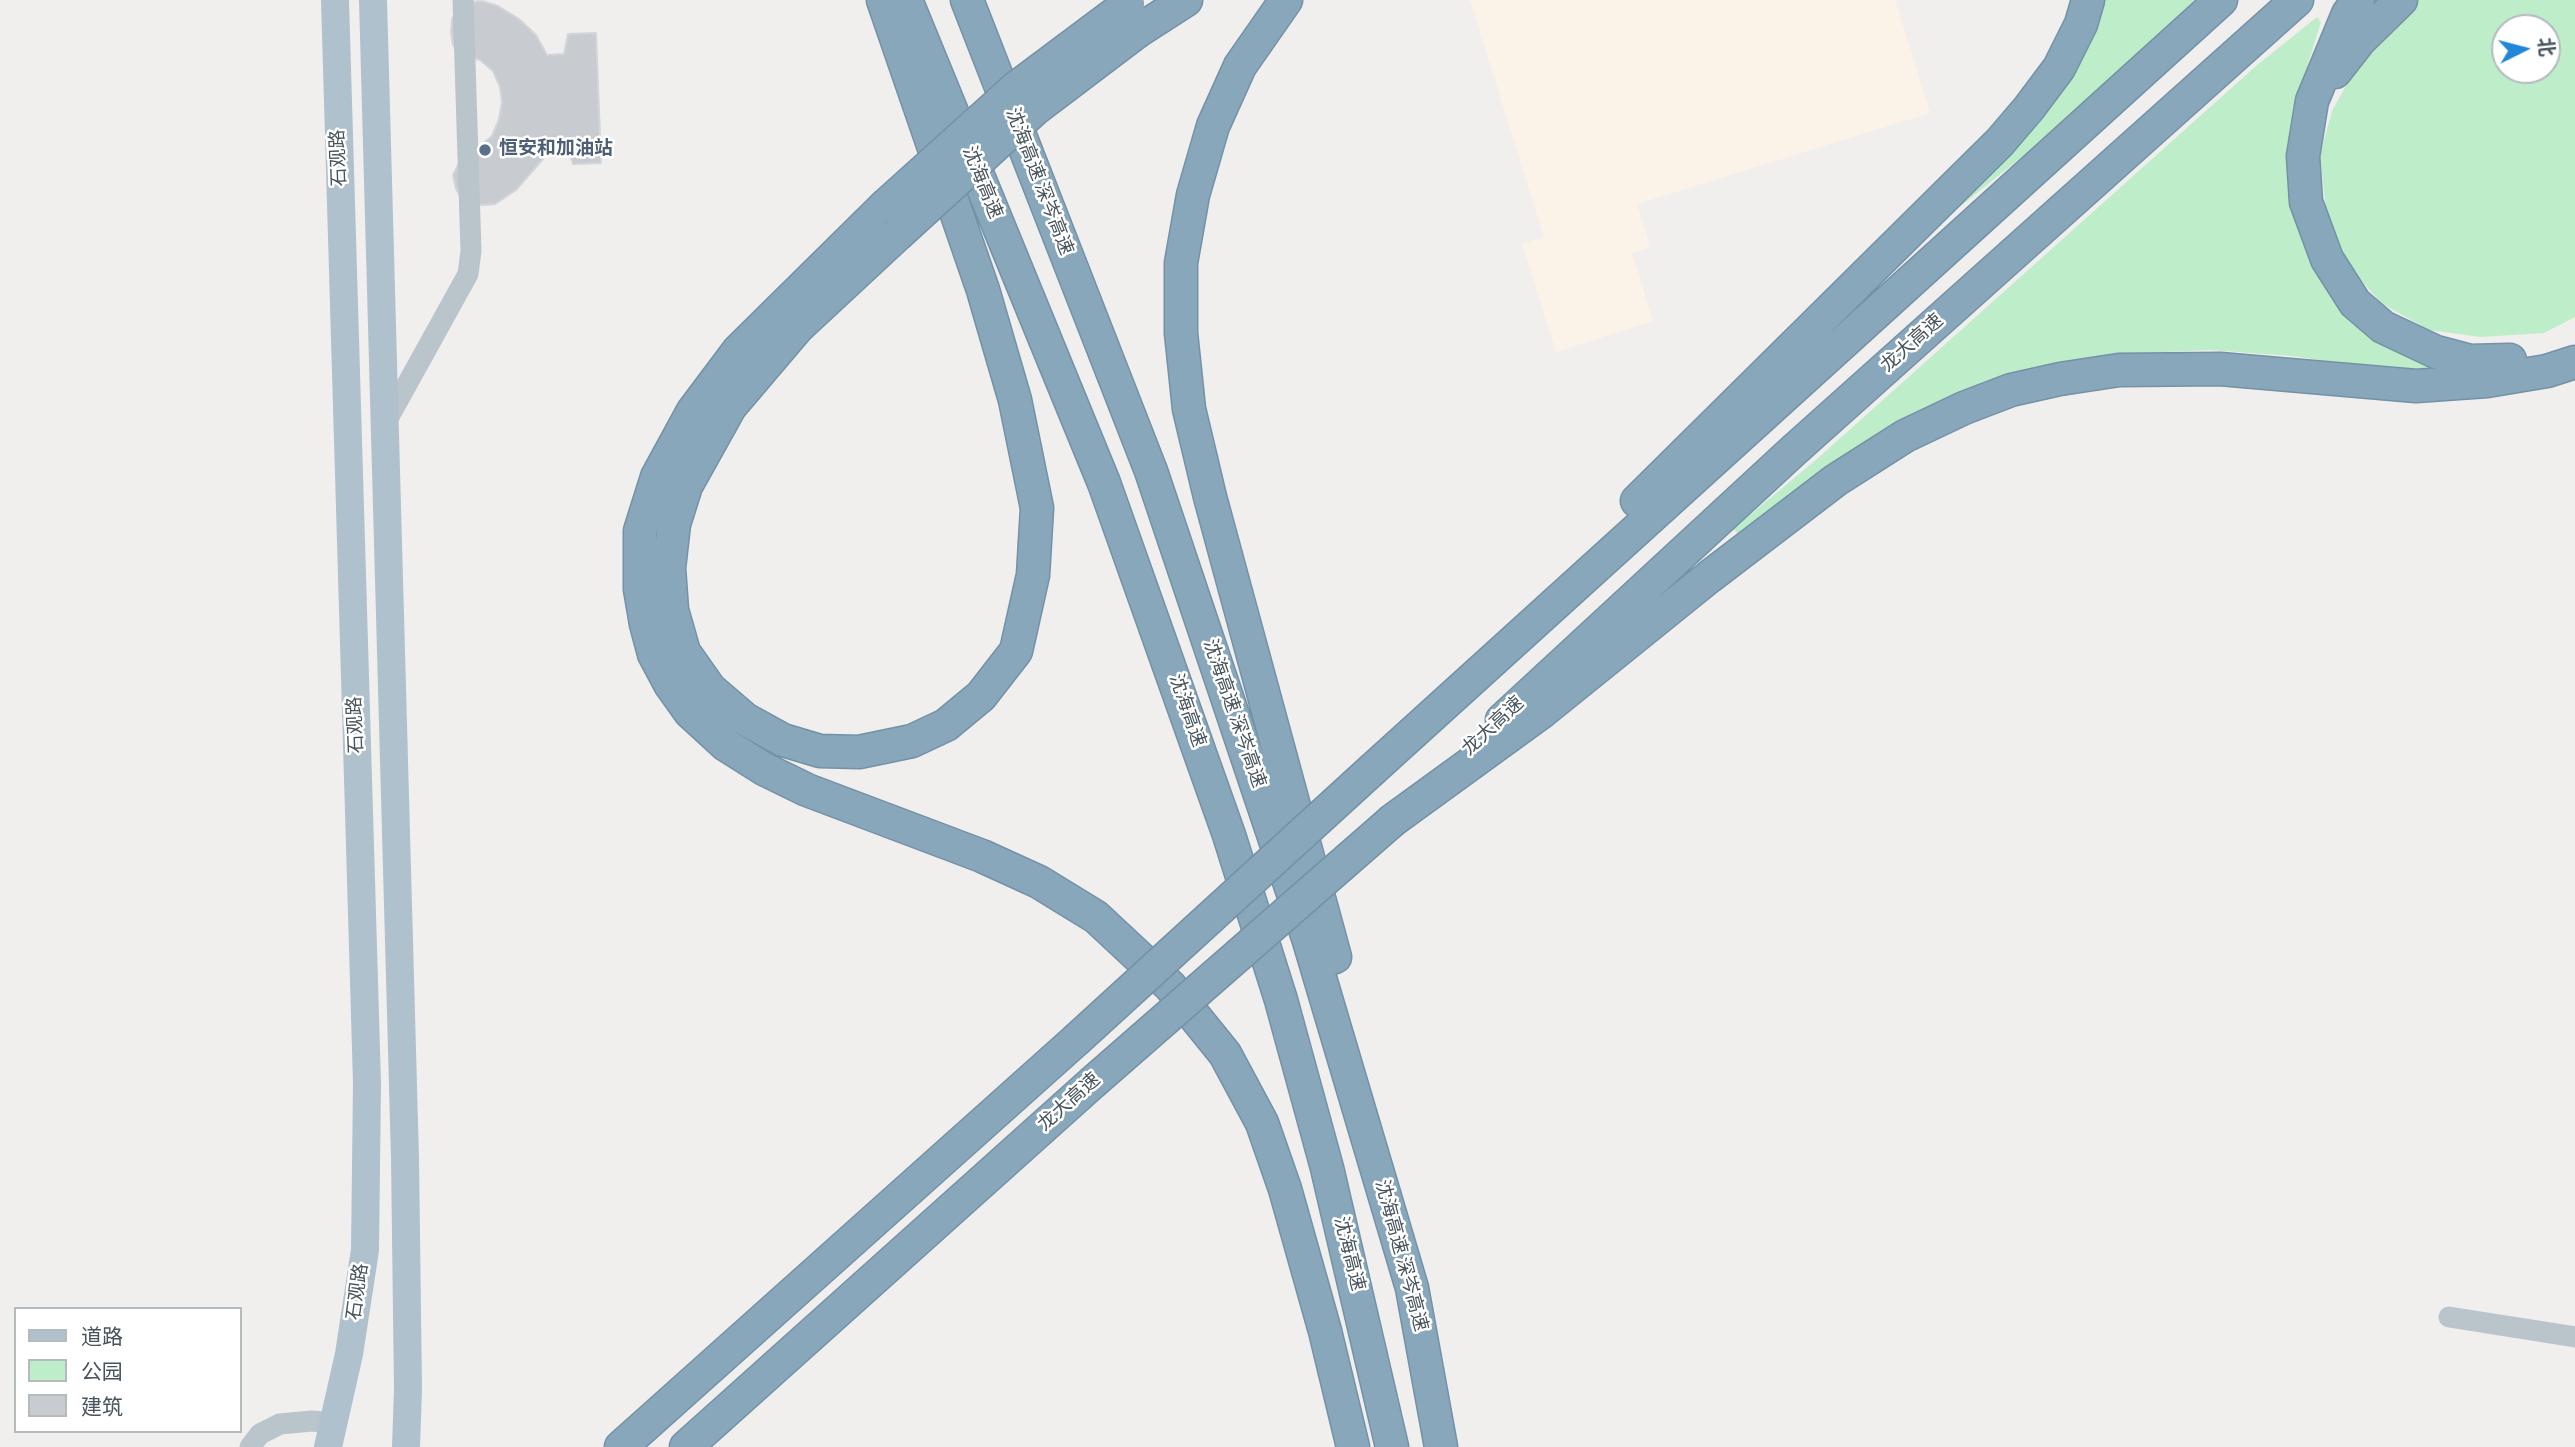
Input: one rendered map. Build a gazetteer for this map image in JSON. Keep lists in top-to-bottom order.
{
  "streets": {
    "highway": ["沈海高速 深岑高速", "沈海高速", "龙大高速"],
    "main road": ["石观路"]
  },
  "places": ["恒安和加油站"],
  "legend": ["道路", "公园", "建筑"],
  "north": "right"
}
